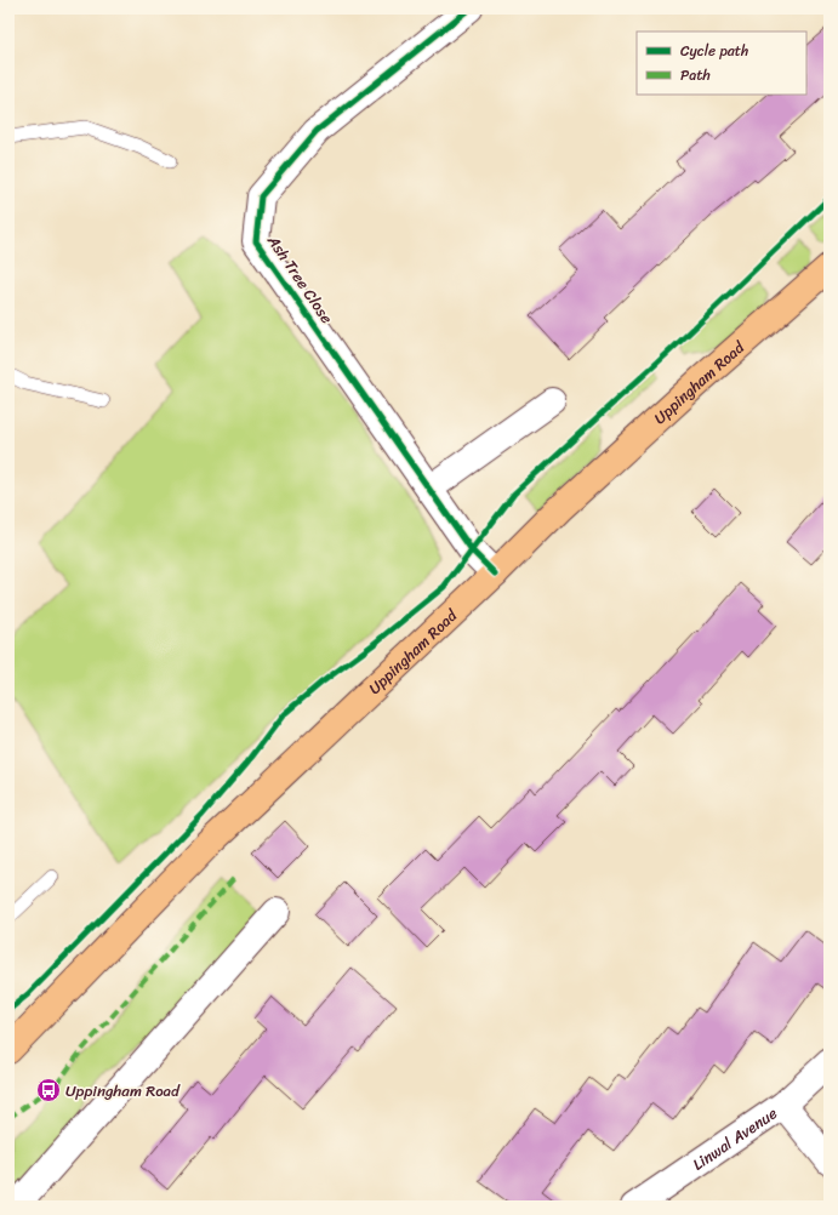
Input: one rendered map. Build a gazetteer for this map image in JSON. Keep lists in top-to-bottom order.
{
  "streets": {
    "highway": ["Uppingham Road"],
    "street": ["Ash Tree Close", "Linwal Avenue"]
  },
  "crossings": [
    ["Ash Tree Close", "Uppingham Road"]
  ],
  "places": {
    "bus stop": ["Uppingham Road"]
  },
  "legend": ["Cycle path", "Path"]
}
